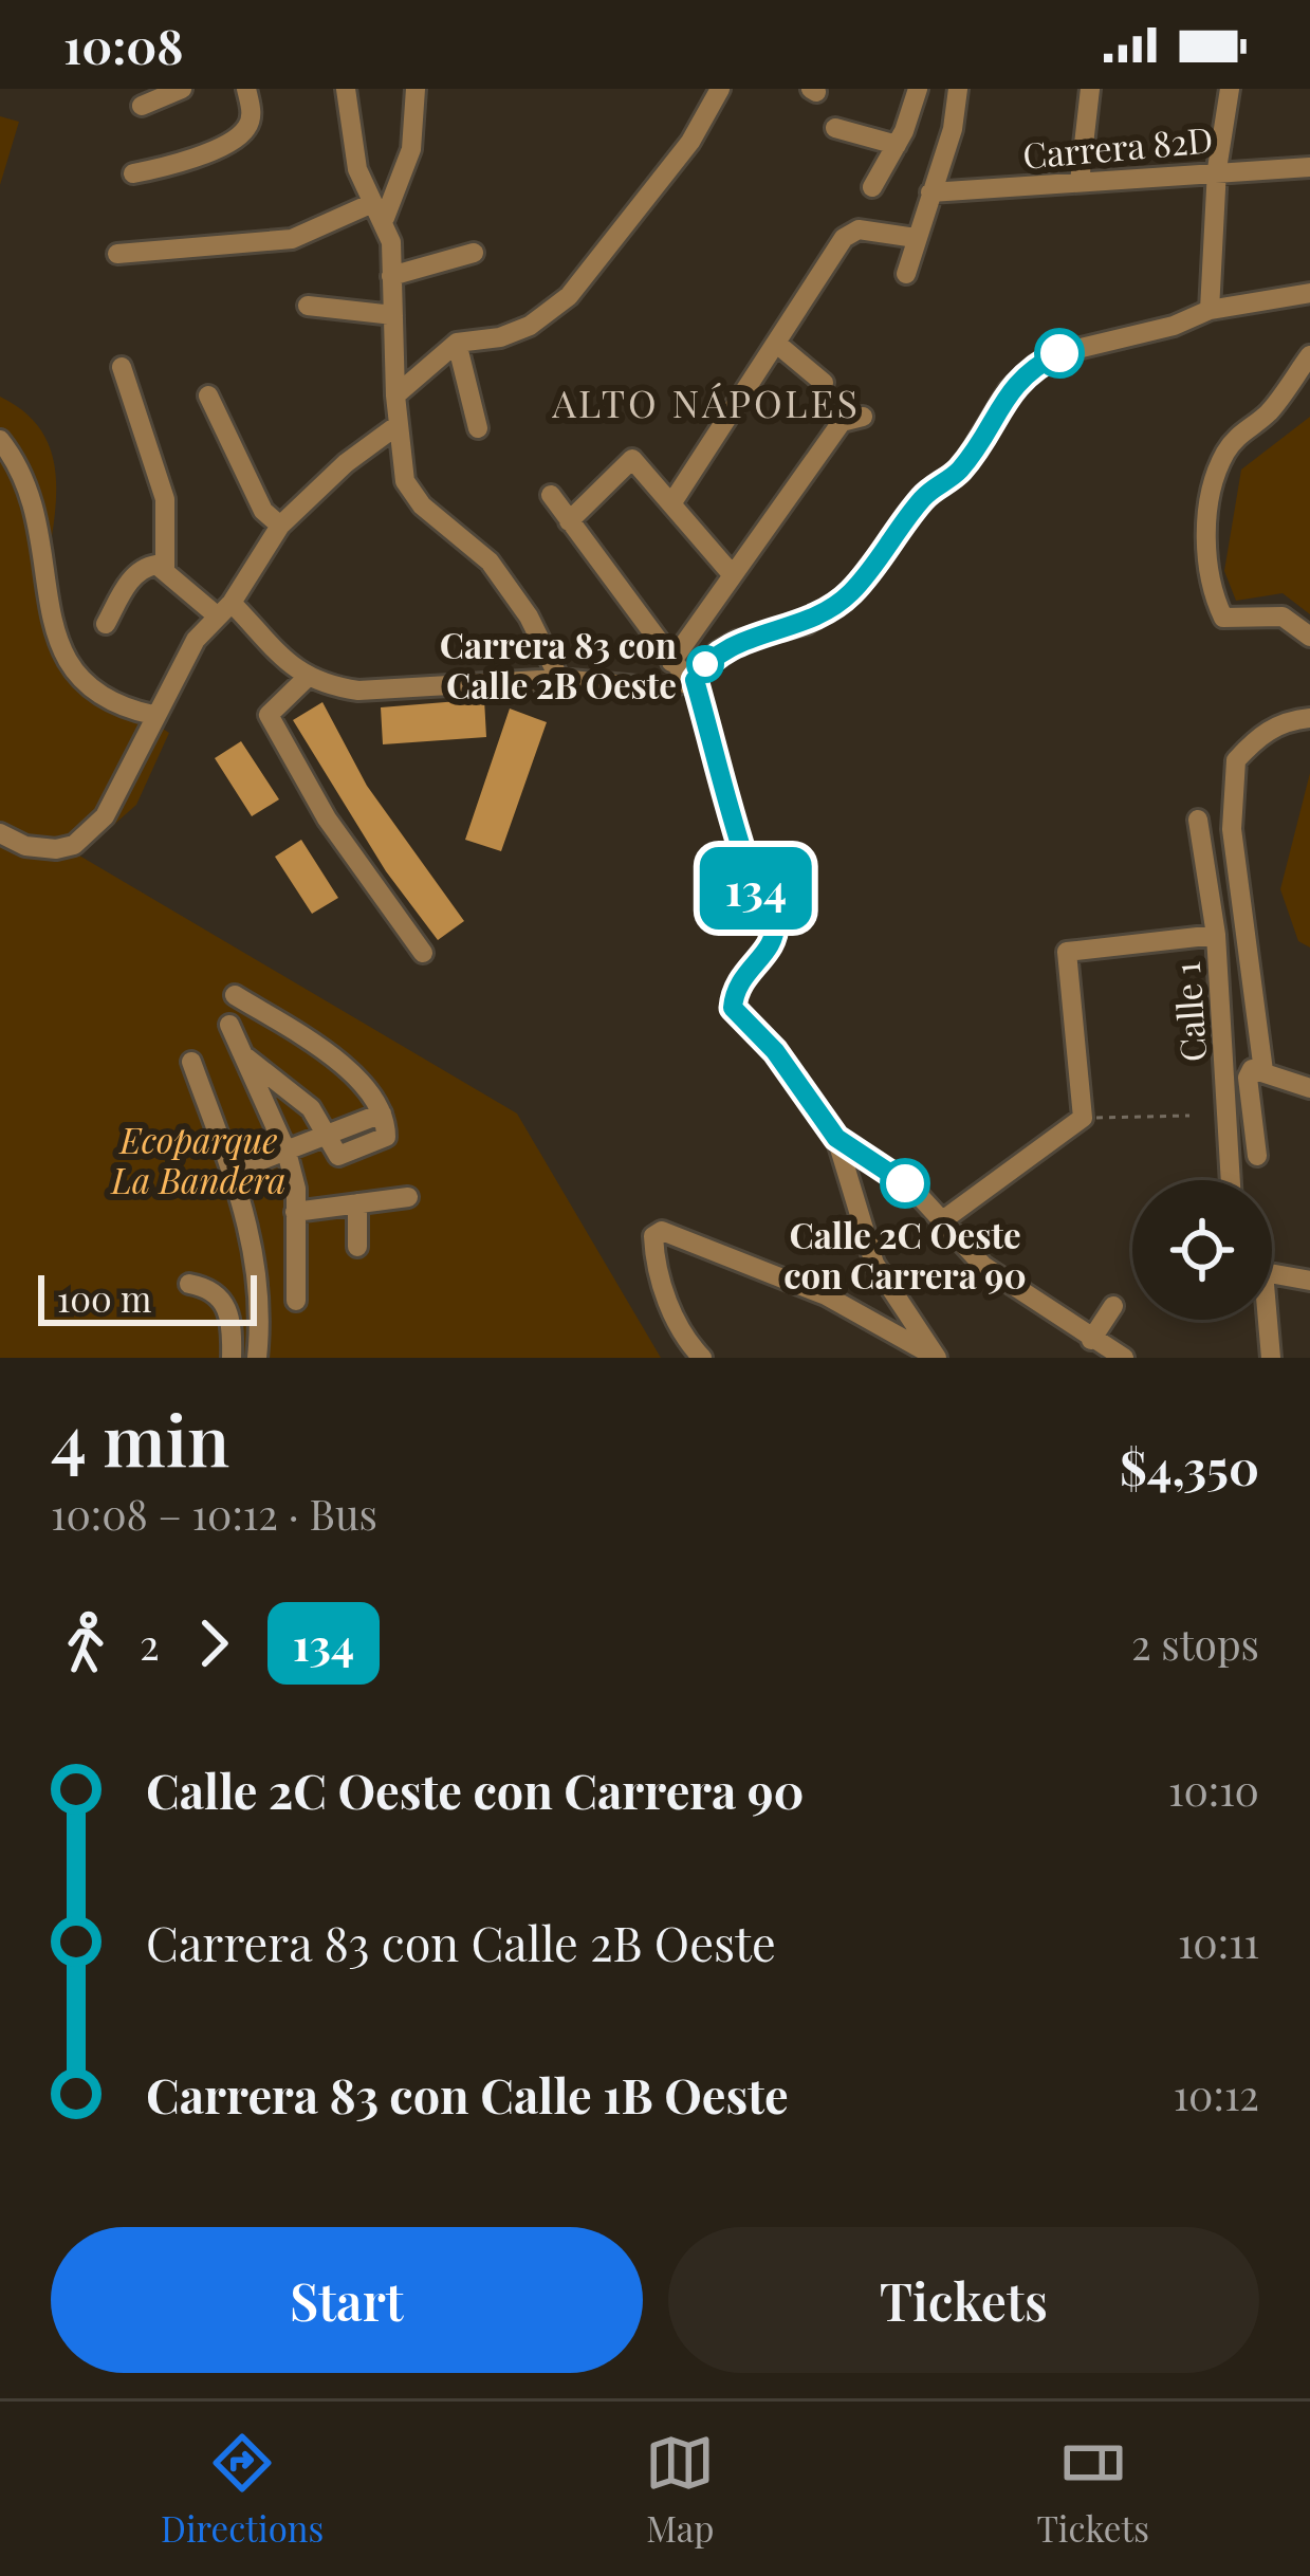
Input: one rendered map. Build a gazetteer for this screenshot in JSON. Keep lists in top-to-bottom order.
{
  "streets": {
    "street": ["Carrera 82D", "Calle 1"]
  },
  "districts": ["ALTO NÁPOLES"],
  "parks": ["Ecoparque La Bandera"],
  "places": ["Carrera 83 con Calle 2B Oeste", "Calle 2C Oeste con Carrera 90"],
  "lines": ["bus line 134"],
  "scale_bar": "100 m",
  "page": {
    "status": "10:08",
    "on_map": "134",
    "scale": "100 m",
    "heading": ["4 min", "10:08 – 10:12 · Bus", "$4,350"],
    "legs": ["2", "134", "2 stops"],
    "list": [
      {
        "name": "Calle 2C Oeste con Carrera 90",
        "value": "10:10"
      },
      {
        "name": "Carrera 83 con Calle 2B Oeste",
        "value": "10:11"
      },
      {
        "name": "Carrera 83 con Calle 1B Oeste",
        "value": "10:12"
      }
    ],
    "buttons": ["Start", "Tickets"],
    "tabs": ["Directions", "Map", "Tickets"]
  }
}
